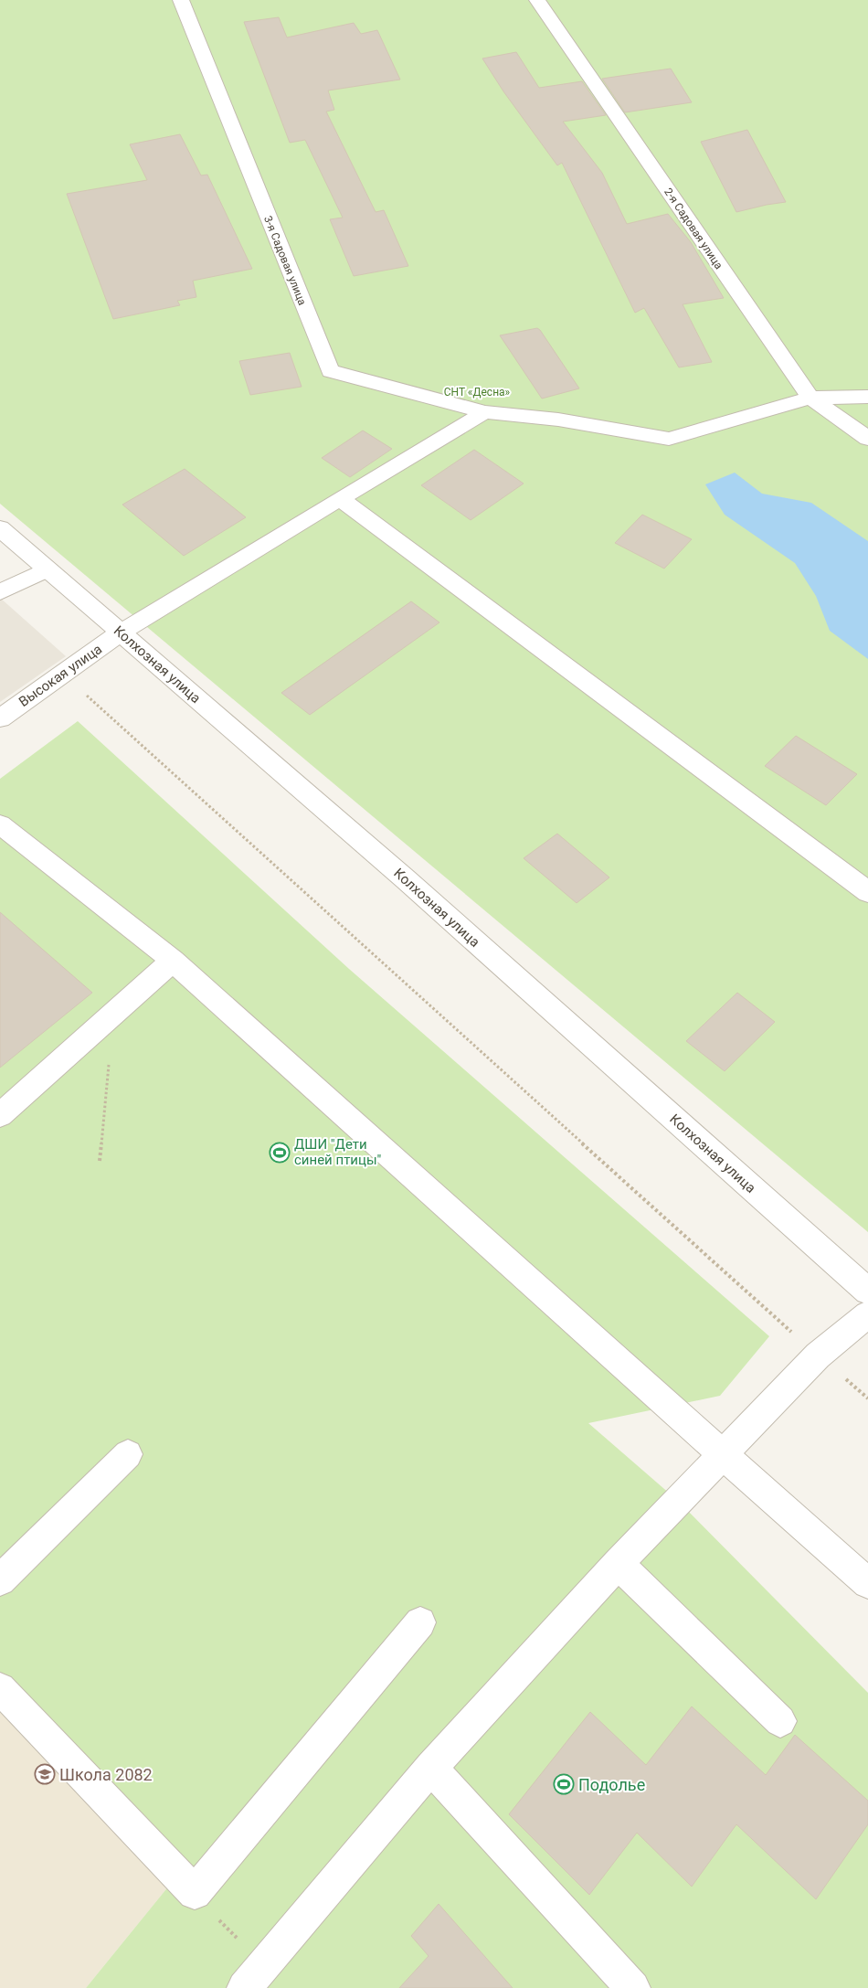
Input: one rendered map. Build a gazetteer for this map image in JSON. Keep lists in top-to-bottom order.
{
  "streets": {
    "street": [
      "2-я Садовая улица",
      "3-я Садовая улица",
      "Колхозная улица",
      "Высокая улица"
    ]
  },
  "crossings": [
    ["3-я Садовая улица", "Высокая улица"],
    ["Колхозная улица", "Высокая улица"]
  ],
  "parks": ["СНТ «Десна»"],
  "places": {
    "sports": ["ДШИ \"Дети синей птицы\"", "Подолье"],
    "school or university": ["Школа 2082"]
  }
}
